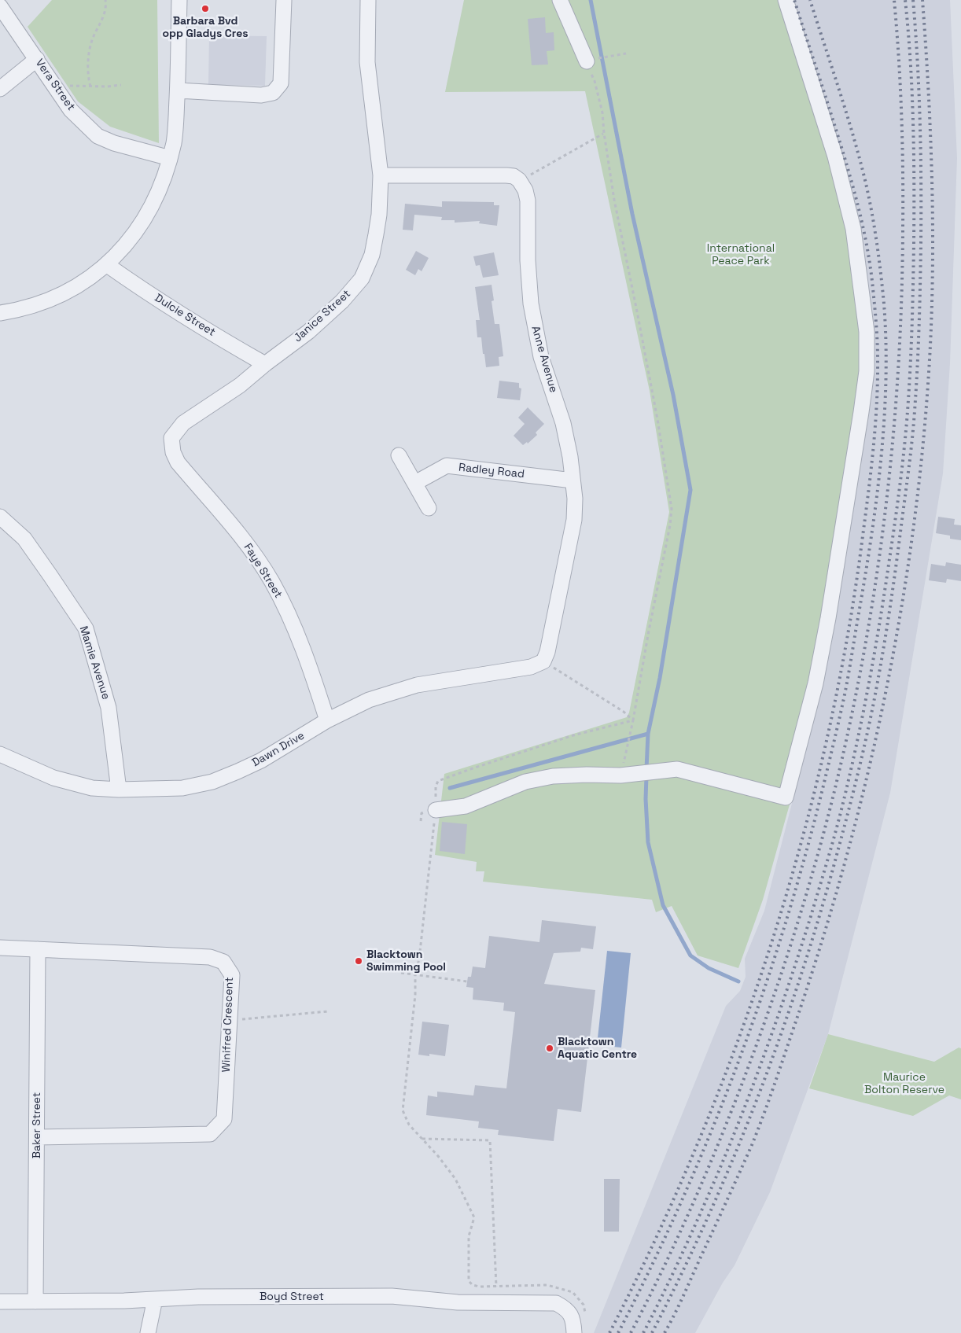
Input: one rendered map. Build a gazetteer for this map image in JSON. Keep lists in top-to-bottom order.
{
  "streets": {
    "street": [
      "Vera Street",
      "Dulcie Street",
      "Janice Street",
      "Anne Avenue",
      "Radley Road",
      "Faye Street",
      "Mamie Avenue",
      "Dawn Drive",
      "Winifred Crescent",
      "Baker Street",
      "Boyd Street"
    ]
  },
  "crossings": [
    ["Dulcie Street", "Janice Street"],
    ["Janice Street", "Faye Street"],
    ["Anne Avenue", "Radley Road"],
    ["Anne Avenue", "Dawn Drive"],
    ["Faye Street", "Dawn Drive"],
    ["Mamie Avenue", "Dawn Drive"],
    ["Winifred Crescent", "Baker Street"],
    ["Baker Street", "Boyd Street"]
  ],
  "parks": ["International Peace Park", "Maurice Bolton Reserve"],
  "places": ["Barbara Bvd opp Gladys Cres", "Blacktown Swimming Pool", "Blacktown Aquatic Centre"]
}
